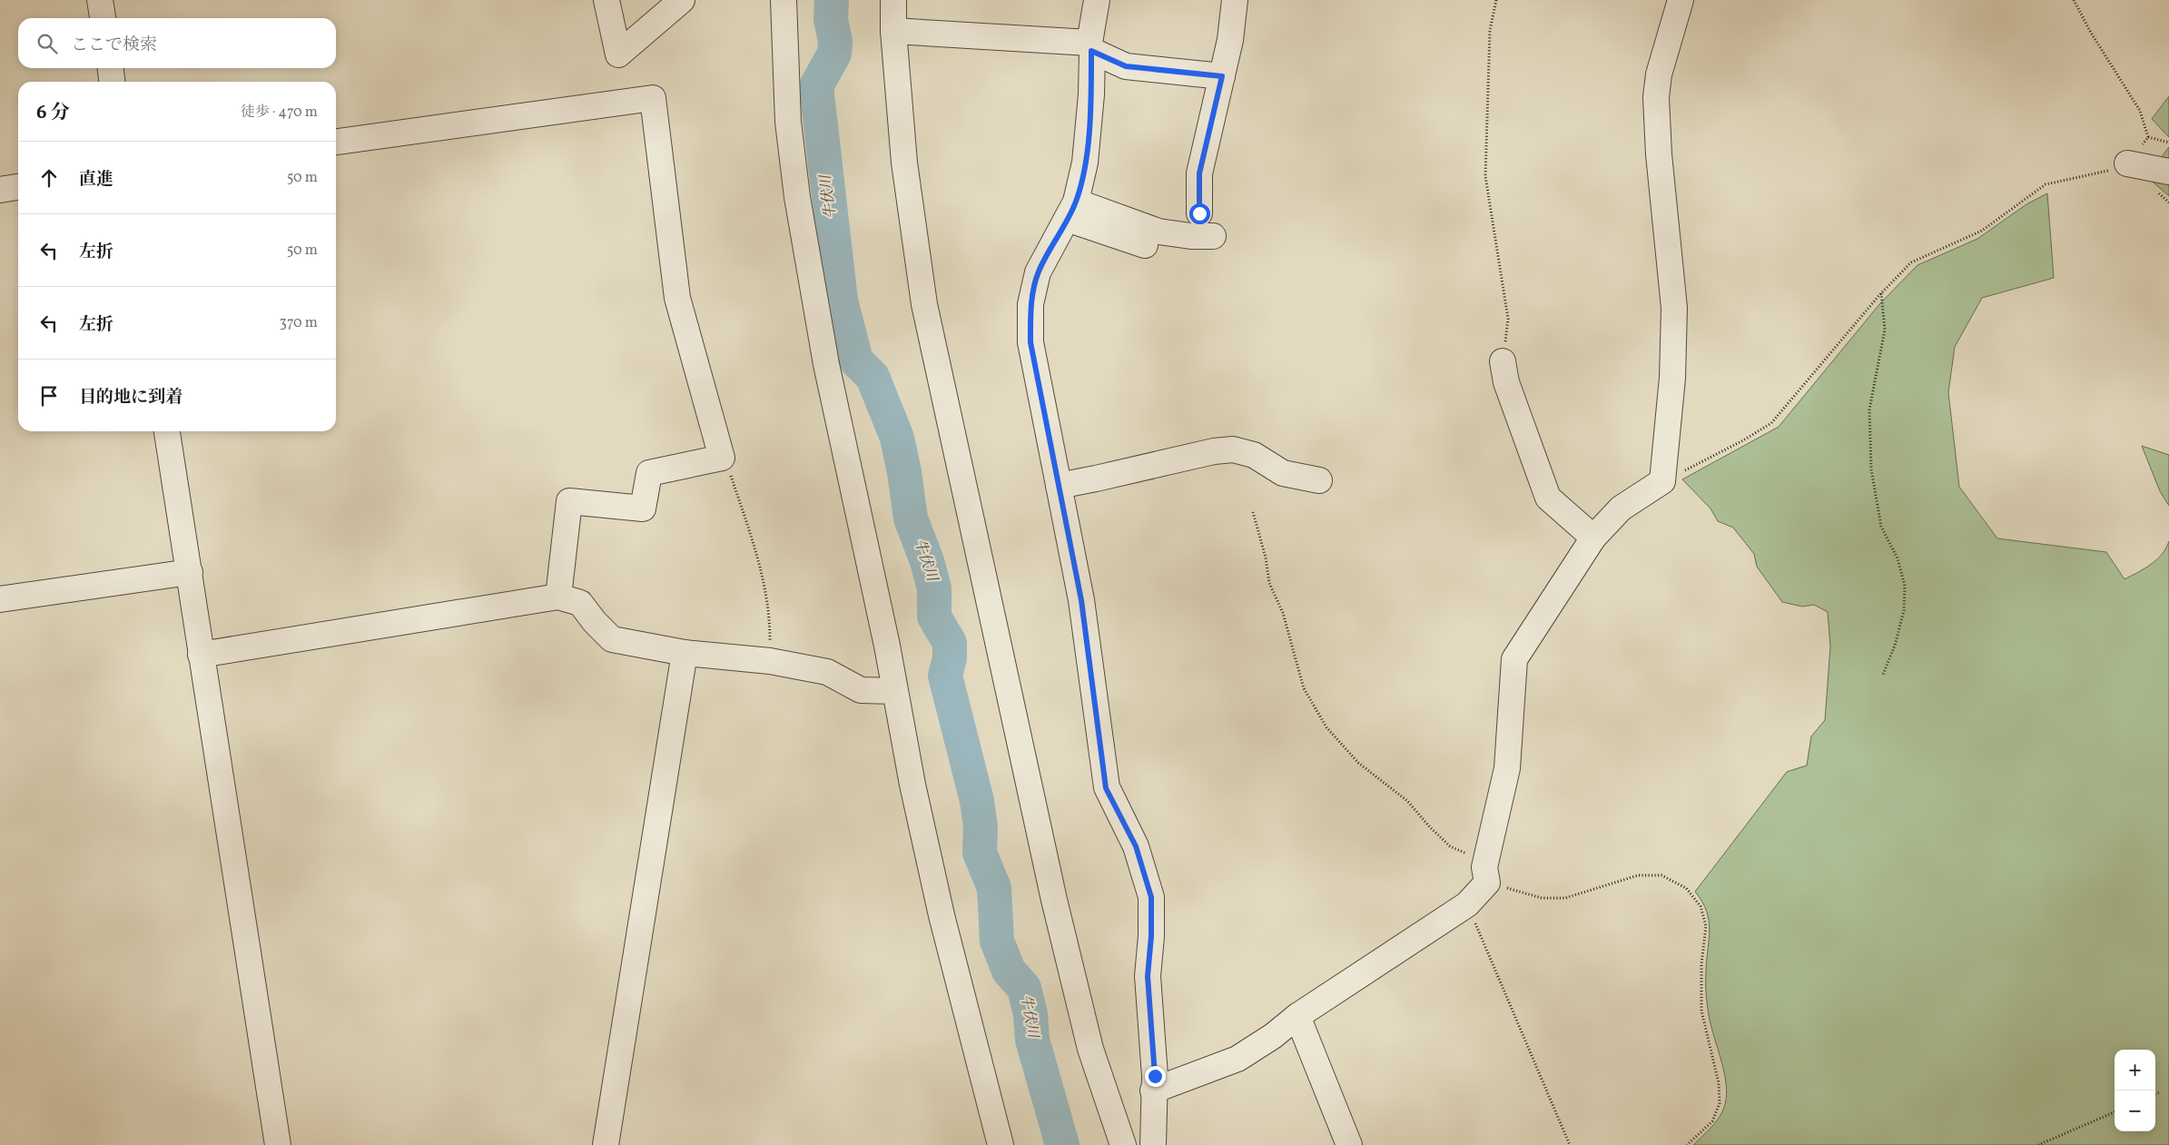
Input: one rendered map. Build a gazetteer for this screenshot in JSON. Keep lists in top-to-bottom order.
{
  "water": ["牛伏川"],
  "page": {
    "search": "ここで検索",
    "heading": ["6 分", "徒歩 · 470 m"],
    "list": [
      ["直進", "50 m"],
      ["左折", "50 m"],
      ["左折", "370 m"],
      "目的地に到着"
    ],
    "map_buttons": ["+", "−"]
  }
}
